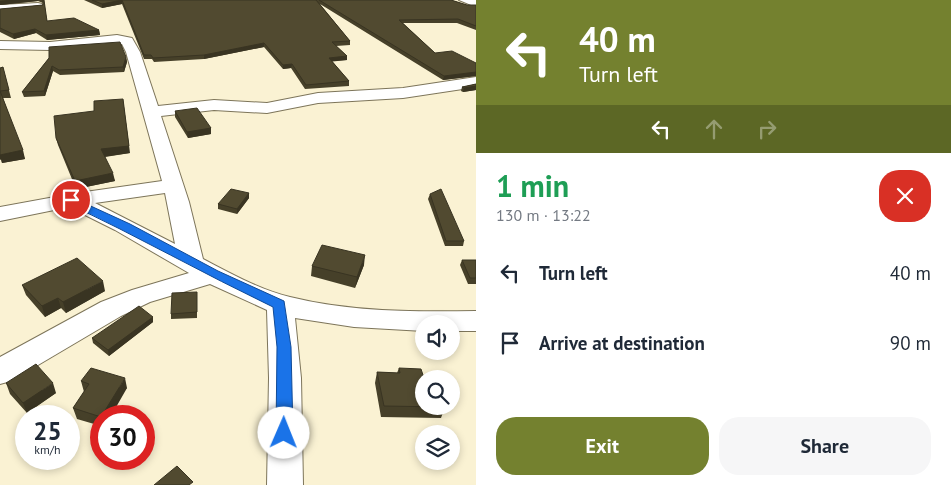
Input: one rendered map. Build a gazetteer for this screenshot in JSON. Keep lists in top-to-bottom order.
{
  "page": {
    "turn": ["40 m", "Turn left"],
    "heading": ["1 min", "130 m · 13:22"],
    "list": [
      {
        "name": "Turn left",
        "value": "40 m"
      },
      {
        "name": "Arrive at destination",
        "value": "90 m"
      }
    ],
    "speed": "25 km/h",
    "limit": "30",
    "buttons": ["Exit", "Share"]
  }
}
